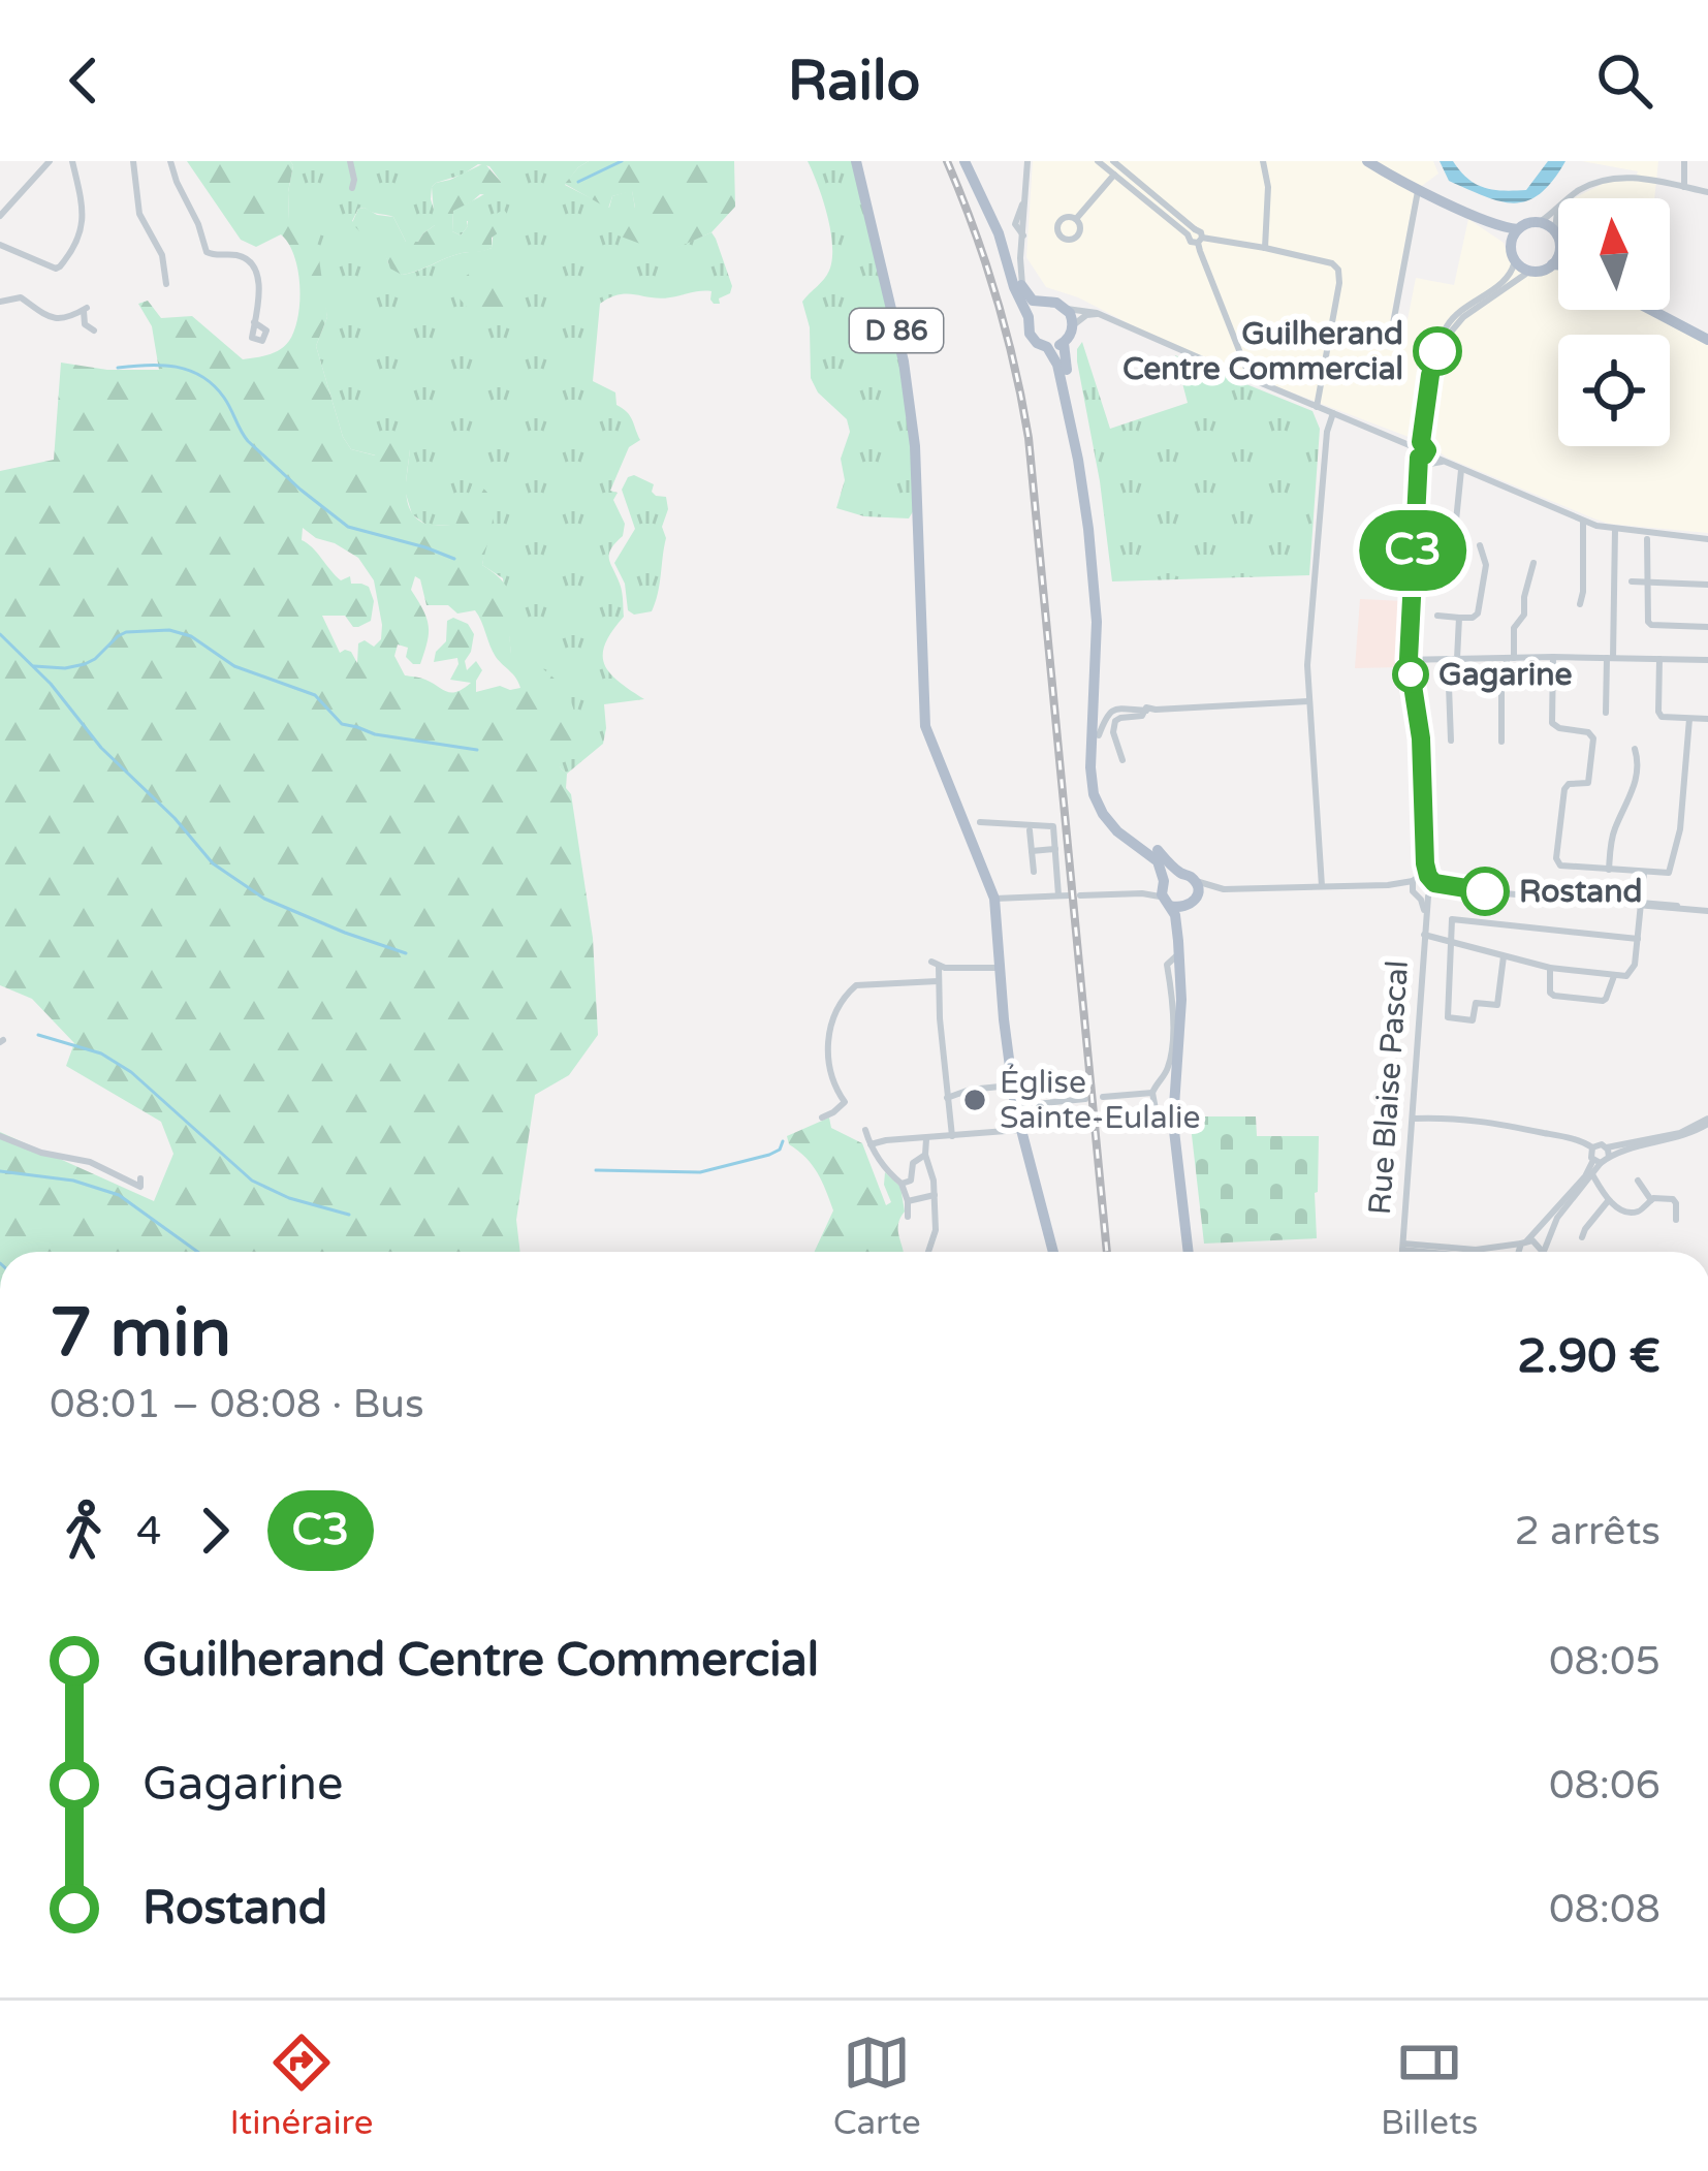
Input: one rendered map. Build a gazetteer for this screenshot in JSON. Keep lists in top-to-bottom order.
{
  "streets": {
    "main road": ["D 86"],
    "street": ["Rue Blaise Pascal"]
  },
  "places": [
    "Guilherand Centre Commercial",
    "Gagarine",
    "Rostand",
    "Église Sainte-Eulalie"
  ],
  "lines": ["bus line C3"],
  "north": "top",
  "page": {
    "header": "Railo",
    "on_map": "C3",
    "heading": ["7 min", "08:01 – 08:08 · Bus", "2.90 €"],
    "legs": ["4", "C3", "2 arrêts"],
    "list": [
      {
        "name": "Guilherand Centre Commercial",
        "value": "08:05"
      },
      {
        "name": "Gagarine",
        "value": "08:06"
      },
      {
        "name": "Rostand",
        "value": "08:08"
      }
    ],
    "tabs": ["Itinéraire", "Carte", "Billets"]
  }
}
